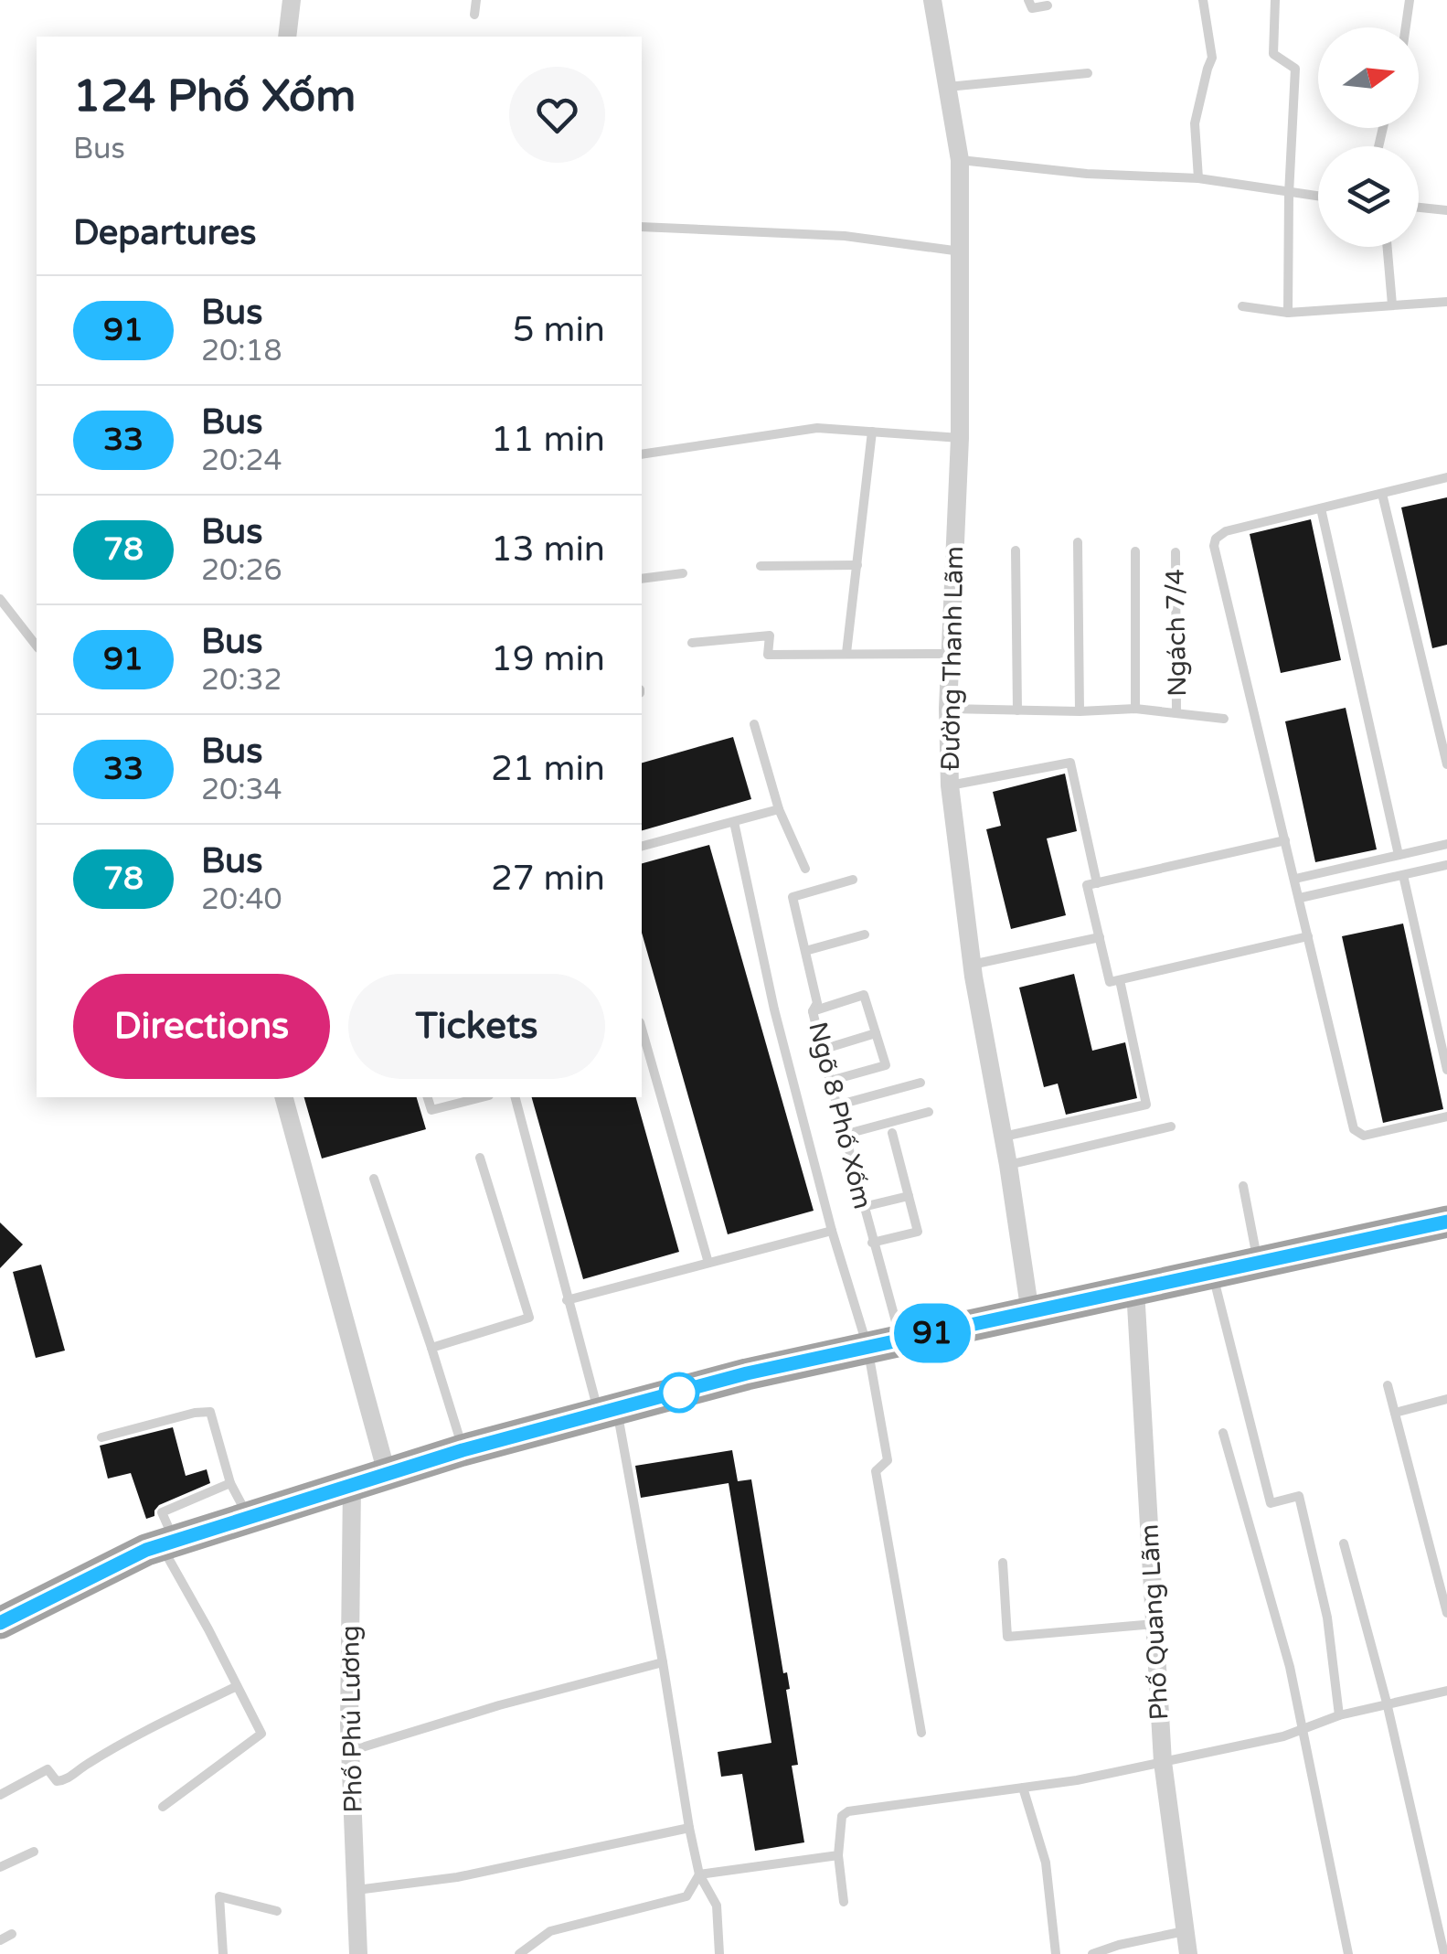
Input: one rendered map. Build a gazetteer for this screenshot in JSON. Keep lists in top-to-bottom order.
{
  "streets": {
    "street": ["Đường Thanh Lãm", "Phố Quang Lãm", "Phố Phú Lương"],
    "lane": ["Ngách 7/4", "Ngõ 8 Phố Xốm"]
  },
  "lines": ["bus line 91"],
  "north": "right",
  "page": {
    "on_map": "91",
    "heading": [
      ["124 Phố Xốm", "Bus"],
      "Departures"
    ],
    "list": [
      {
        "mark": "91",
        "name": "Bus",
        "note": "20:18",
        "value": "5 min"
      },
      {
        "mark": "33",
        "name": "Bus",
        "note": "20:24",
        "value": "11 min"
      },
      {
        "mark": "78",
        "name": "Bus",
        "note": "20:26",
        "value": "13 min"
      },
      {
        "mark": "91",
        "name": "Bus",
        "note": "20:32",
        "value": "19 min"
      },
      {
        "mark": "33",
        "name": "Bus",
        "note": "20:34",
        "value": "21 min"
      },
      {
        "mark": "78",
        "name": "Bus",
        "note": "20:40",
        "value": "27 min"
      }
    ],
    "buttons": ["Directions", "Tickets"]
  }
}
